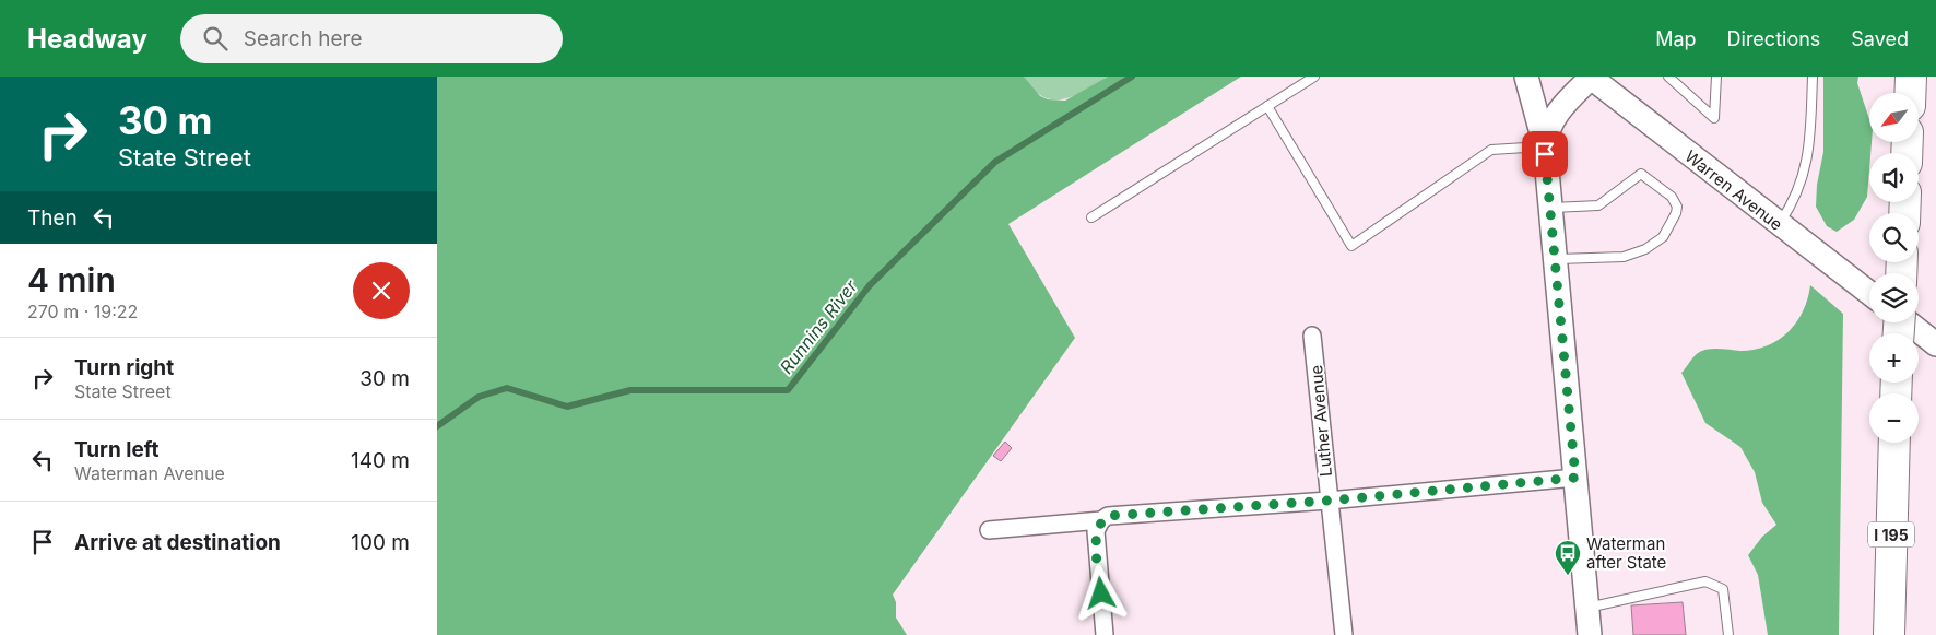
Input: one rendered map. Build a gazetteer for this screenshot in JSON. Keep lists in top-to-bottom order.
{
  "streets": {
    "highway": ["I 195"],
    "main road": ["Warren Avenue"],
    "street": ["Luther Avenue"]
  },
  "water": ["Runnins River"],
  "places": {
    "bus stop": ["Waterman after State"]
  },
  "north": "bottom left",
  "page": {
    "header": "Headway",
    "search": "Search here",
    "nav": ["Map", "Directions", "Saved"],
    "turn": ["30 m", "State Street"],
    "map_buttons": ["+", "−"],
    "then": "Then",
    "heading": ["4 min", "270 m · 19:22"],
    "list": [
      {
        "name": "Turn right",
        "note": "State Street",
        "value": "30 m"
      },
      {
        "name": "Turn left",
        "note": "Waterman Avenue",
        "value": "140 m"
      },
      {
        "name": "Arrive at destination",
        "value": "100 m"
      }
    ]
  }
}
